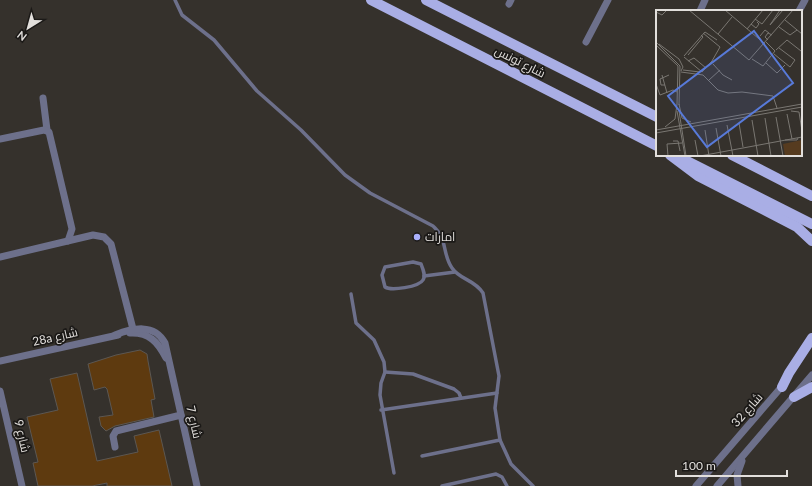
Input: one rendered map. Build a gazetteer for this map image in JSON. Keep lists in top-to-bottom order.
{
  "streets": {
    "main road": ["شارع تونس"],
    "street": [
      "28a شارع",
      "شارع 32",
      "شارع 7",
      "شارع 9"
    ]
  },
  "crossings": [
    ["28a شارع", "شارع 7"]
  ],
  "places": ["امارات"],
  "scale_bar": "100 m",
  "north": "bottom left"
}
